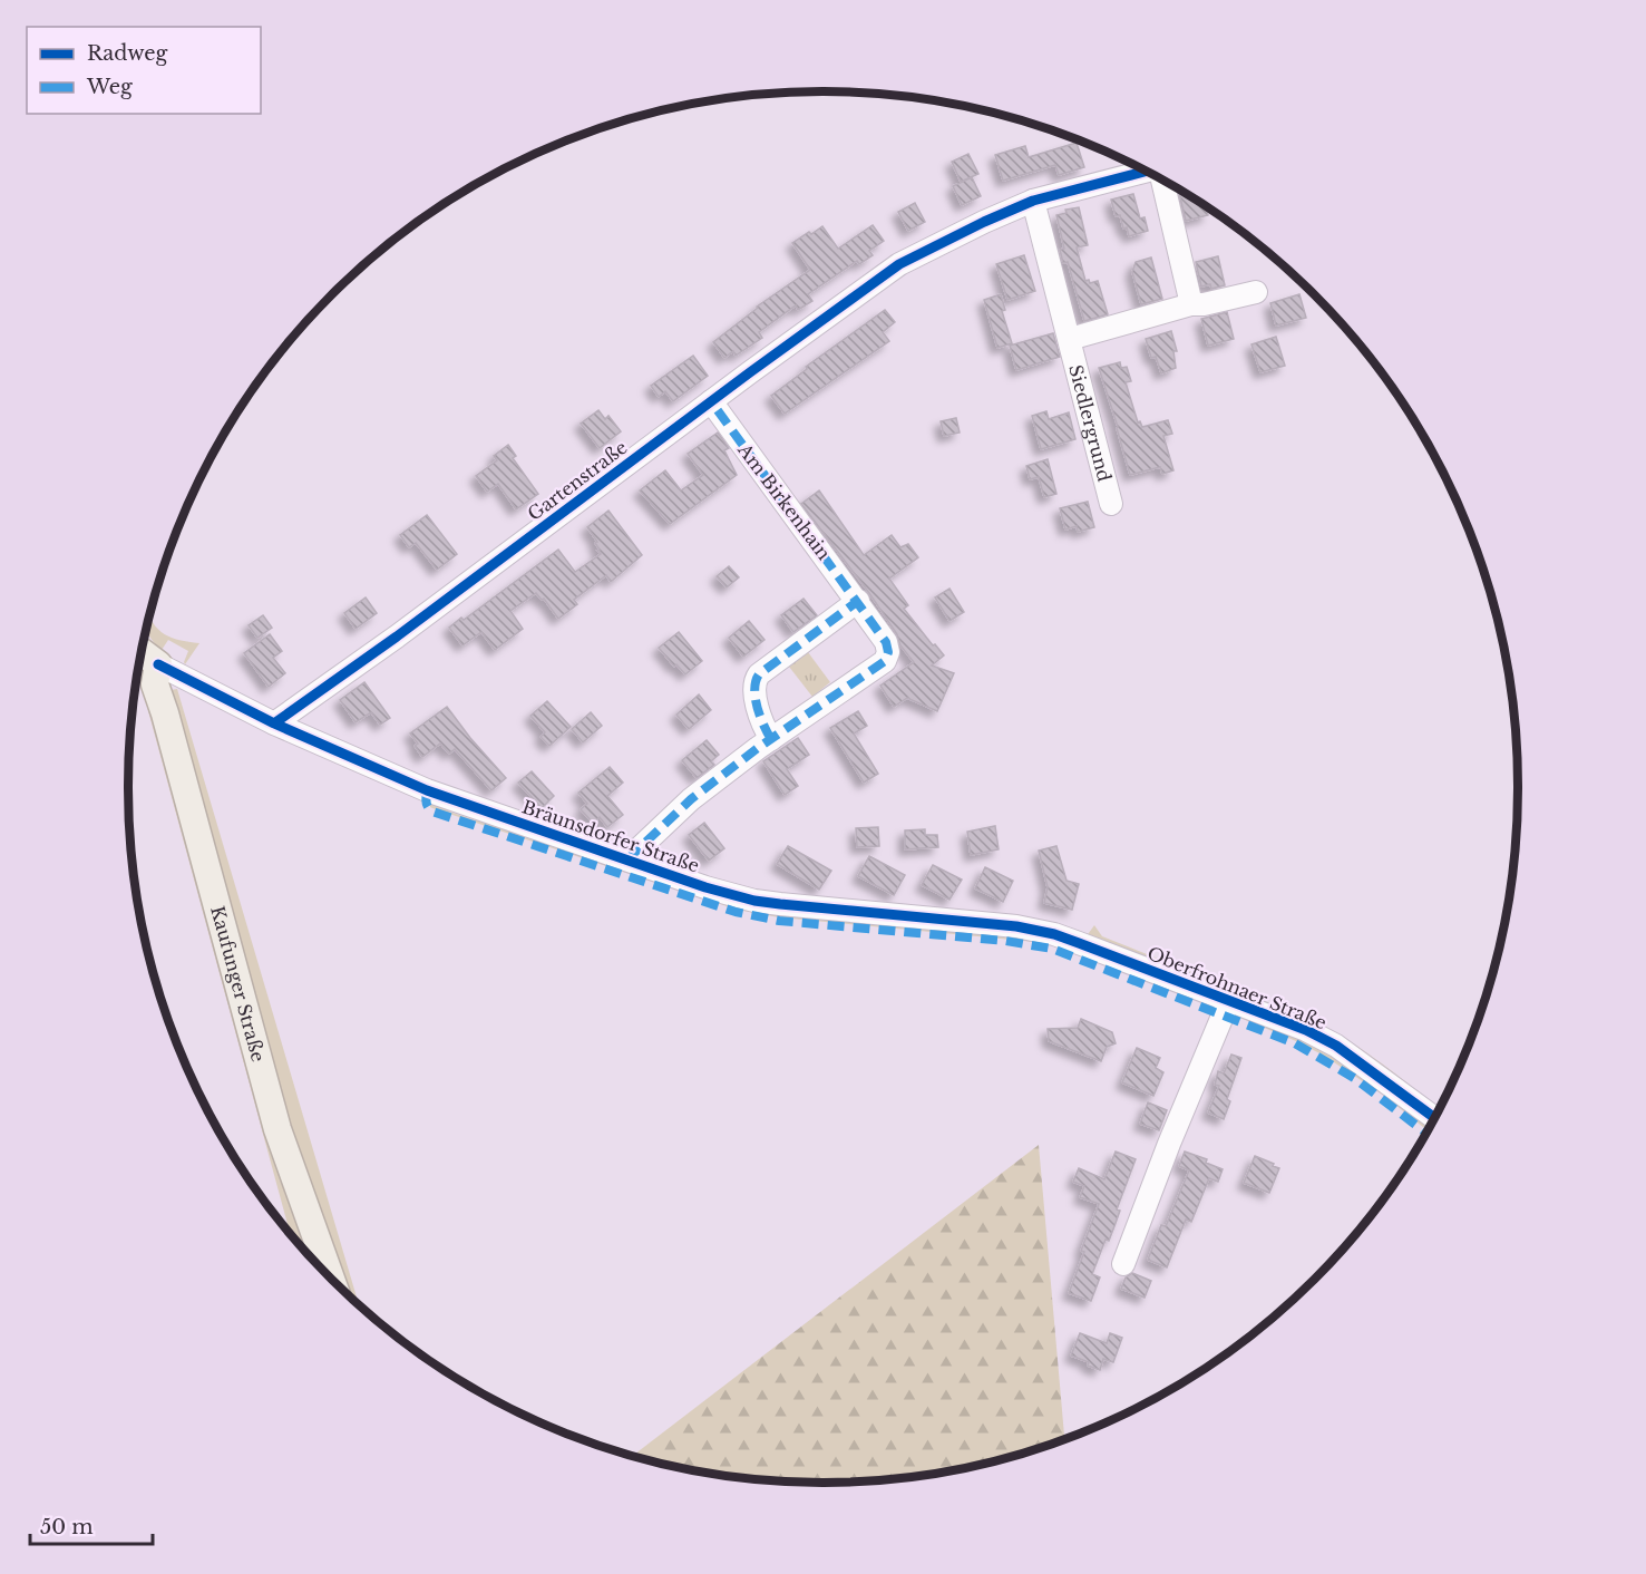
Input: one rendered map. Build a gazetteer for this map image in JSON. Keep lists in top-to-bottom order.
{
  "streets": {
    "main road": ["Kaufunger Straße"],
    "street": [
      "Siedlergrund",
      "Gartenstraße",
      "Am Birkenhain",
      "Bräunsdorfer Straße",
      "Oberfrohnaer Straße"
    ]
  },
  "crossings": [
    ["Siedlergrund", "Gartenstraße"],
    ["Gartenstraße", "Am Birkenhain"],
    ["Gartenstraße", "Bräunsdorfer Straße"],
    ["Am Birkenhain", "Bräunsdorfer Straße"],
    ["Bräunsdorfer Straße", "Kaufunger Straße"],
    ["Bräunsdorfer Straße", "Oberfrohnaer Straße"]
  ],
  "legend": ["Radweg", "Weg"],
  "scale_bar": "50 m"
}
